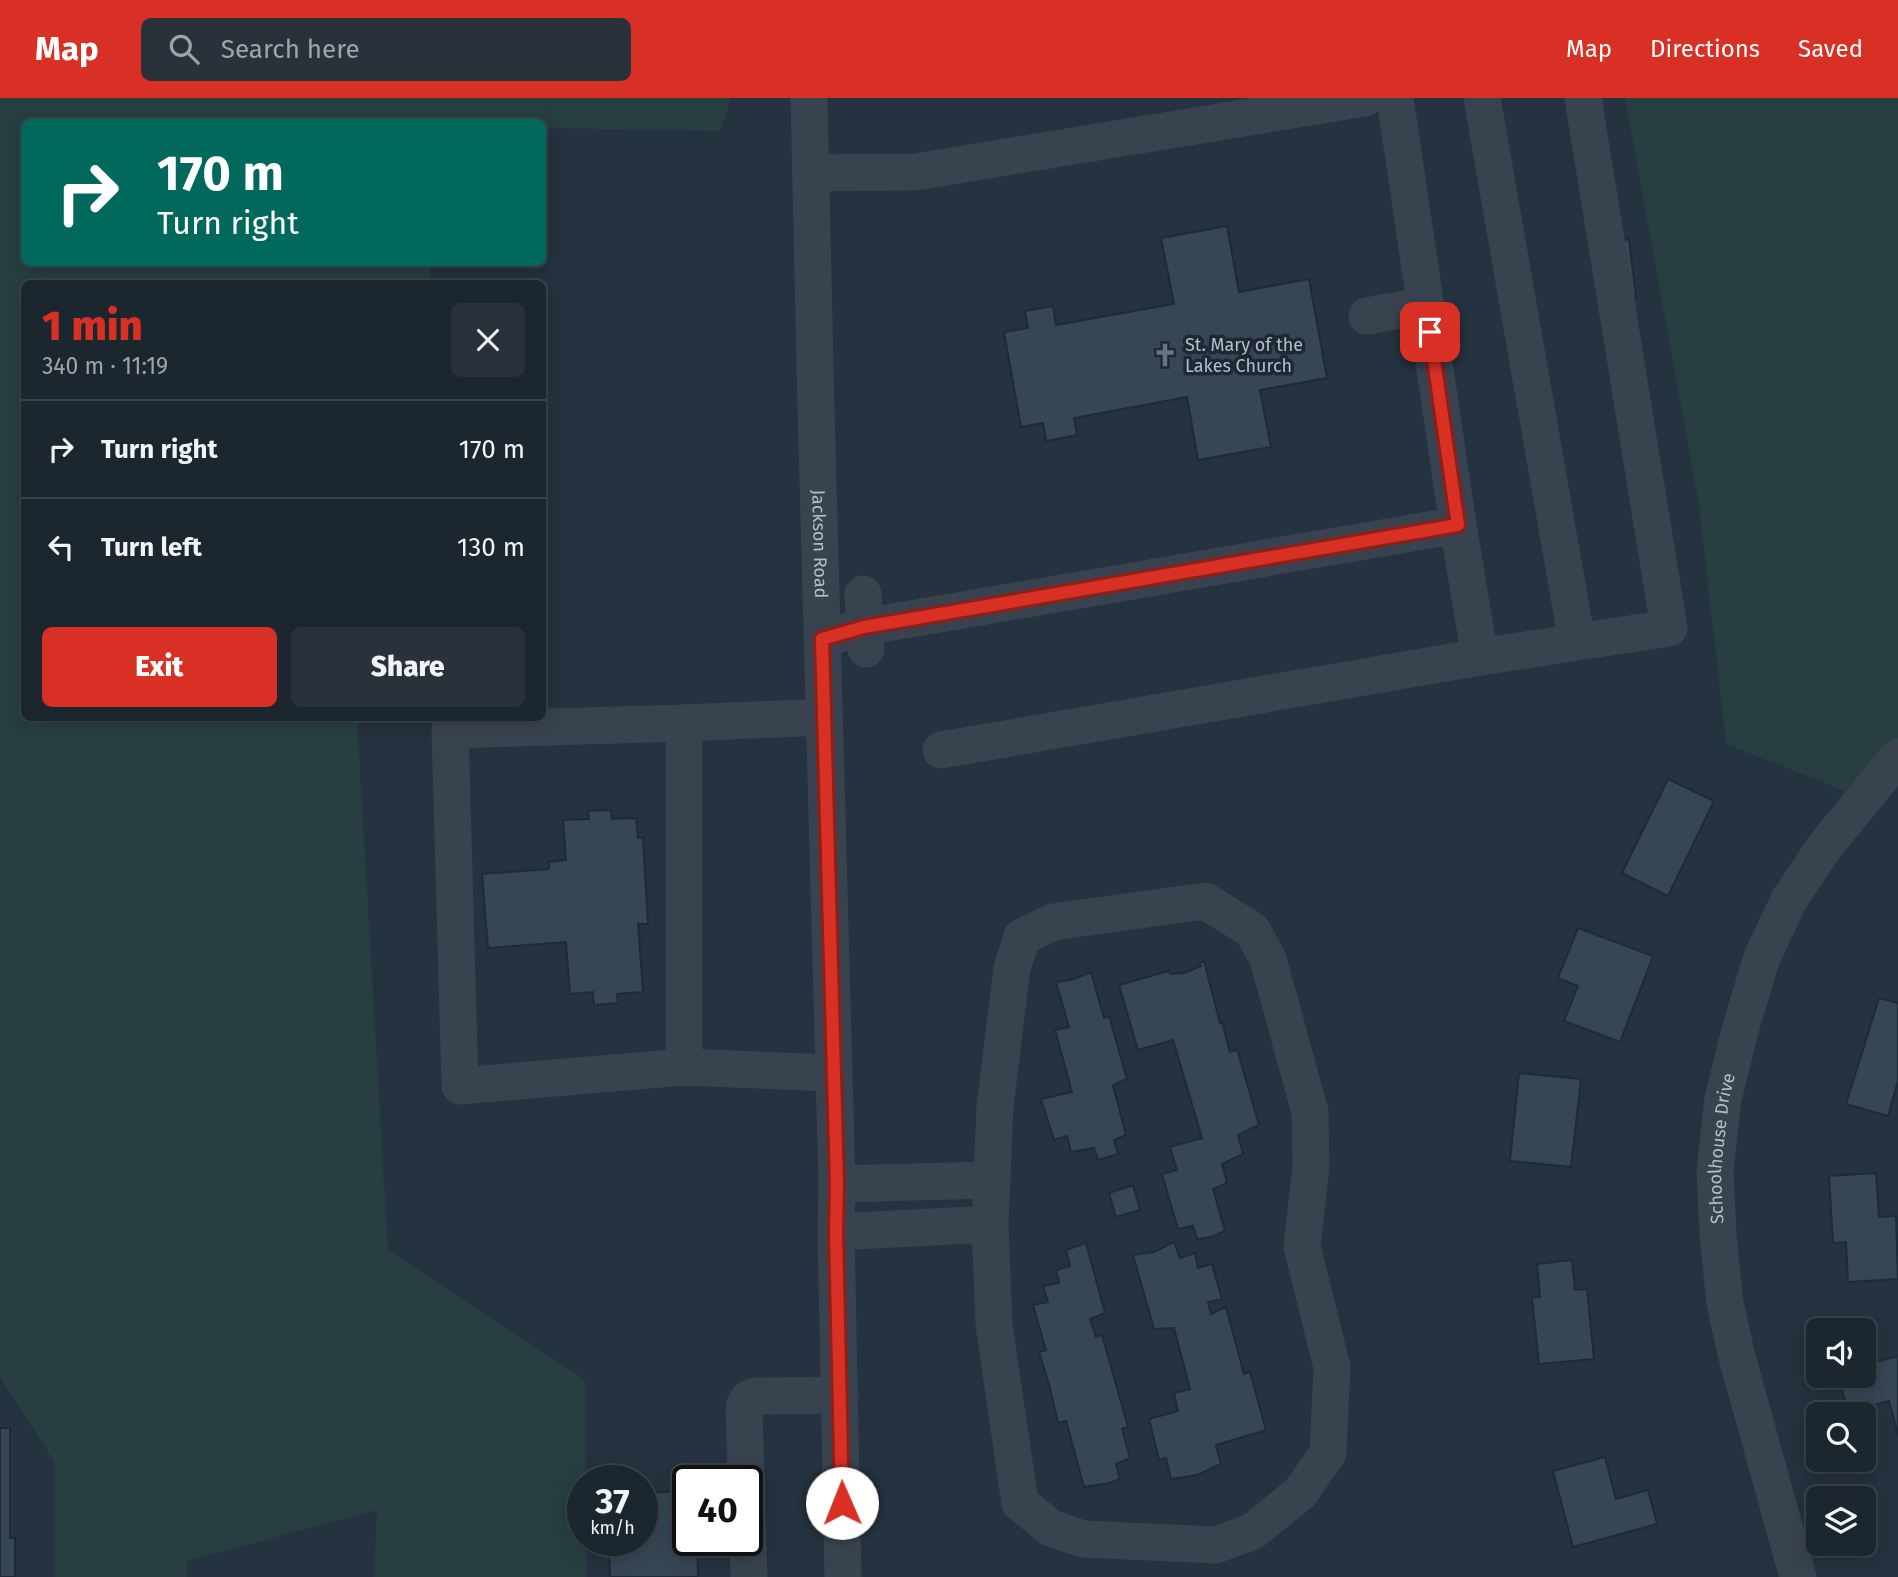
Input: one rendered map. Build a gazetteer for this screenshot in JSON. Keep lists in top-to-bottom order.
{
  "streets": {
    "street": ["Jackson Road", "Schoolhouse Drive"]
  },
  "places": {
    "church": ["St. Mary of the Lakes Church"]
  },
  "page": {
    "header": "Map",
    "search": "Search here",
    "nav": ["Map", "Directions", "Saved"],
    "turn": ["170 m", "Turn right"],
    "heading": ["1 min", "340 m · 11:19"],
    "list": [
      {
        "name": "Turn right",
        "value": "170 m"
      },
      {
        "name": "Turn left",
        "value": "130 m"
      }
    ],
    "buttons": ["Exit", "Share"],
    "speed": "37 km/h",
    "limit": "40"
  }
}
